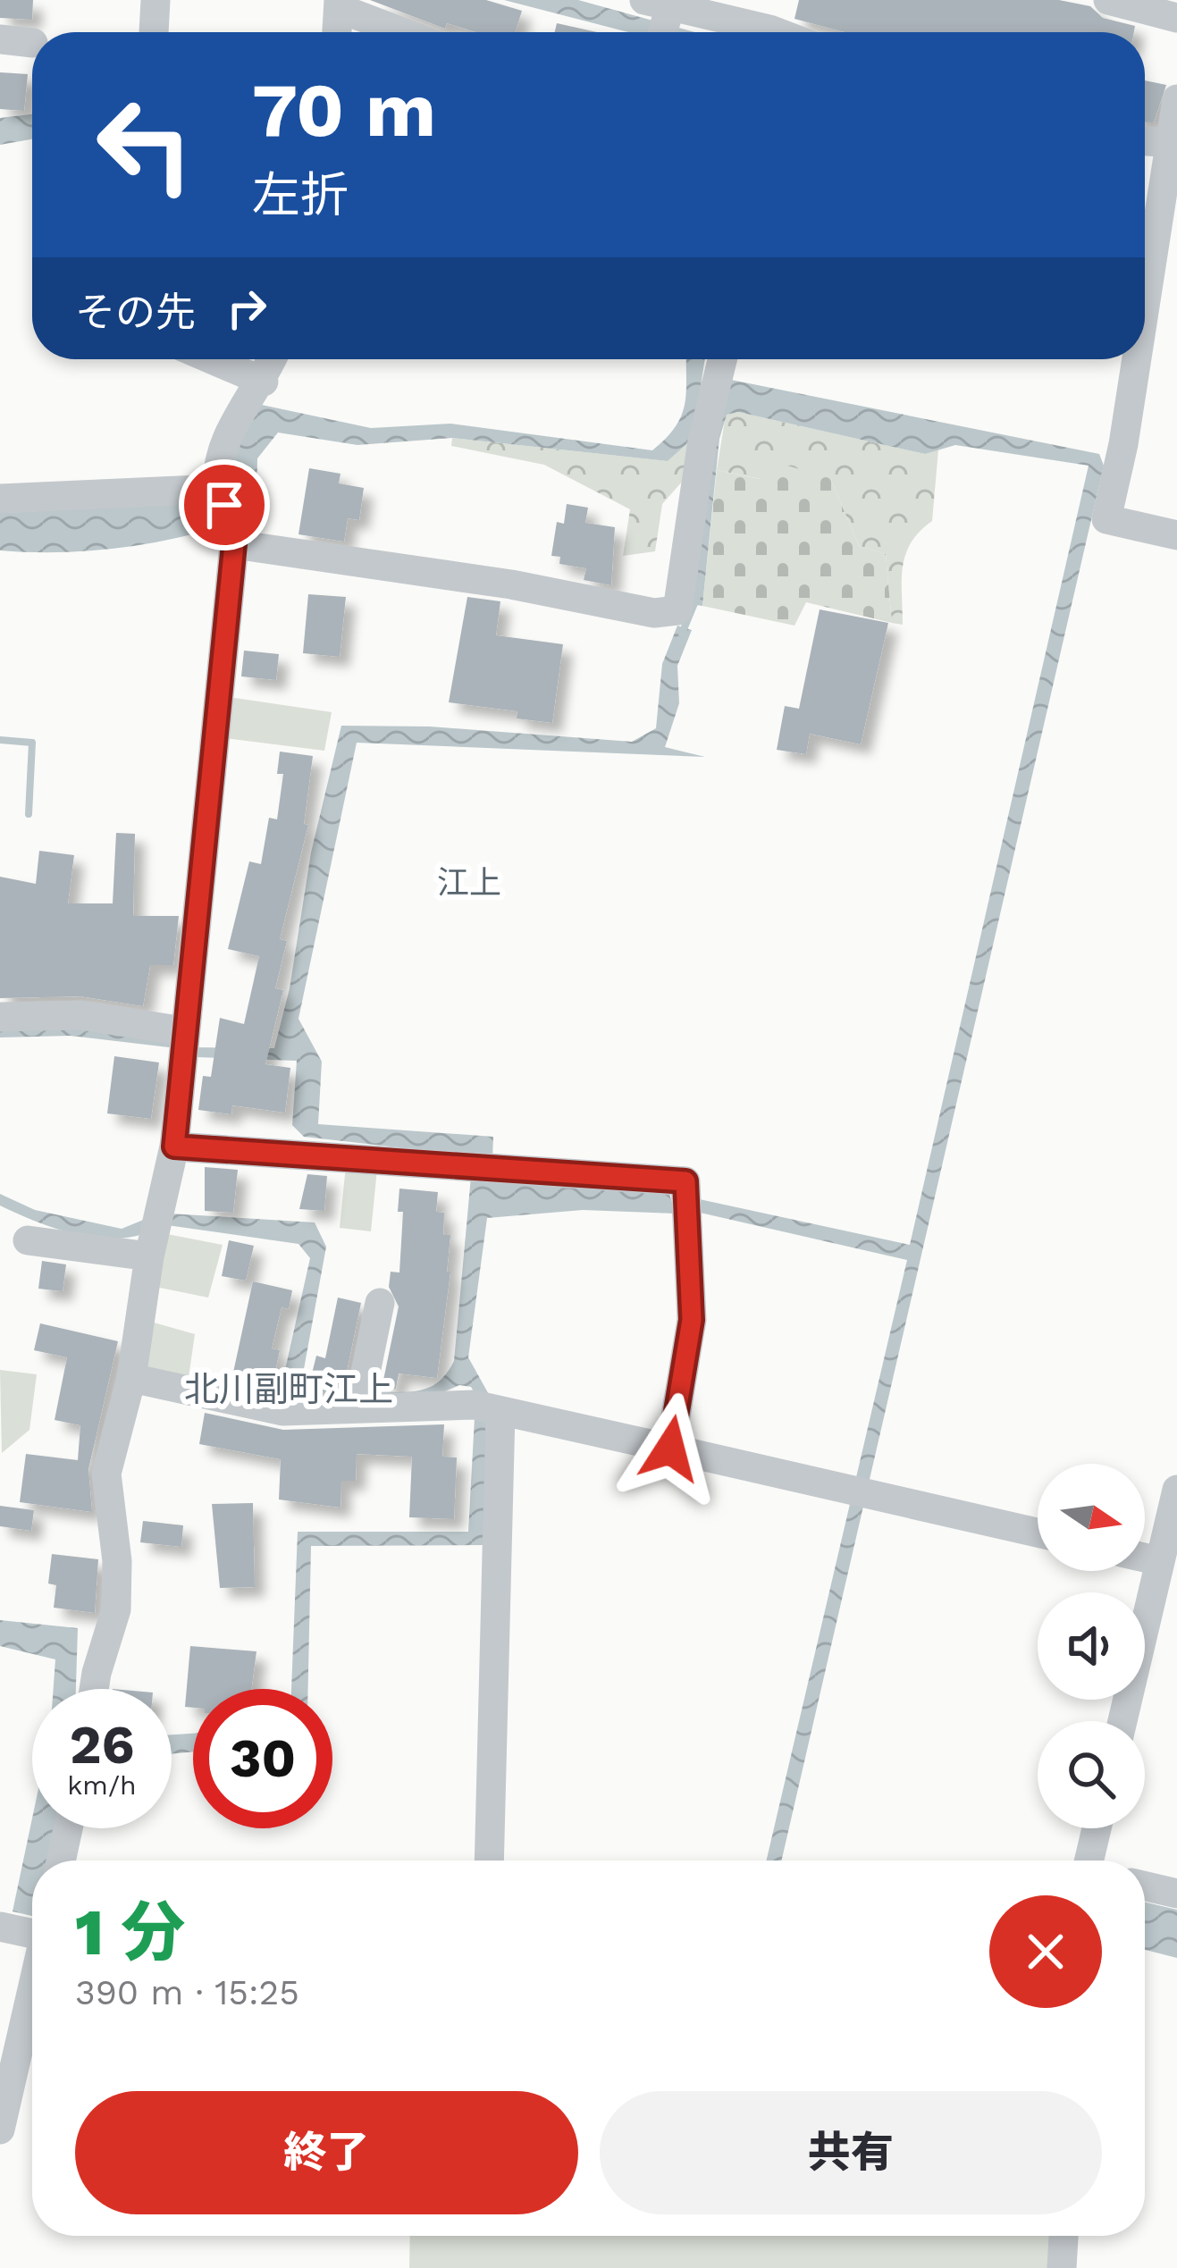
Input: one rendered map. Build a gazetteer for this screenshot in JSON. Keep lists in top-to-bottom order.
{
  "districts": ["江上", "北川副町江上"],
  "north": "right",
  "page": {
    "turn": ["70 m", "左折"],
    "then": "その先",
    "speed": "26 km/h",
    "limit": "30",
    "heading": ["1 分", "390 m · 15:25"],
    "buttons": ["終了", "共有"]
  }
}
